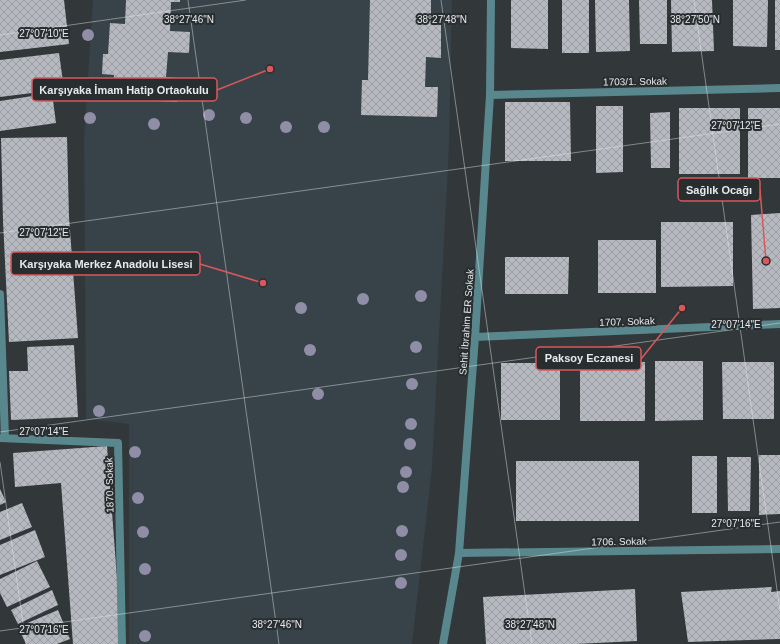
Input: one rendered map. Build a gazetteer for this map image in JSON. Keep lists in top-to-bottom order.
{
  "streets": {
    "street": [
      "1703/1. Sokak",
      "1707. Sokak",
      "Sehit İbrahim ER Sokak",
      "1870. Sokak",
      "1706. Sokak"
    ]
  },
  "crossings": [
    ["1703/1. Sokak", "Sehit İbrahim ER Sokak"],
    ["1707. Sokak", "Sehit İbrahim ER Sokak"],
    ["Sehit İbrahim ER Sokak", "1706. Sokak"]
  ],
  "places": [
    "Karşıyaka İmam Hatip Ortaokulu",
    "Sağlık Ocağı",
    "Karşıyaka Merkez Anadolu Lisesi",
    "Paksoy Eczanesi"
  ],
  "coordinates": [
    "38°27'46\"N",
    "38°27'48\"N",
    "38°27'50\"N",
    "27°07'10\"E",
    "27°07'12\"E",
    "27°07'14\"E",
    "27°07'16\"E"
  ]
}
